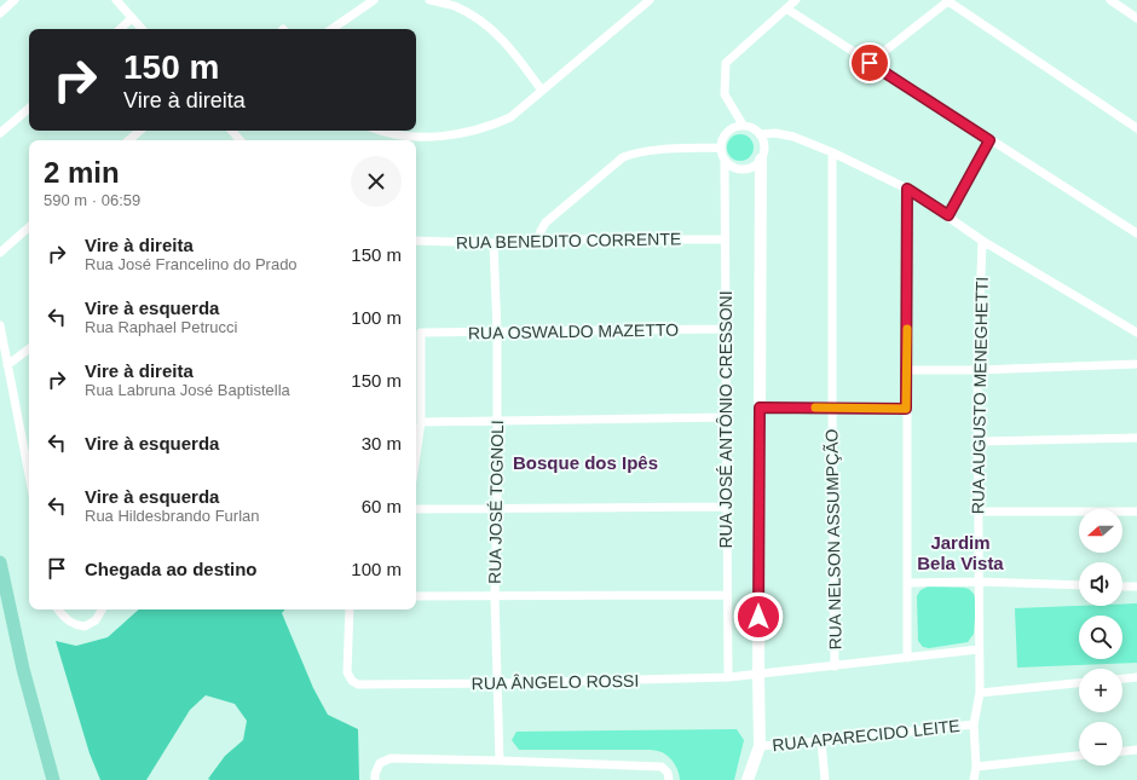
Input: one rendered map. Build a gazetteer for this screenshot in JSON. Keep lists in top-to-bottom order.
{
  "streets": {
    "street": [
      "RUA BENEDITO CORRENTE",
      "RUA OSWALDO MAZETTO",
      "RUA AUGUSTO MENEGHETTI",
      "RUA JOSÉ ANTÔNIO CRESSONI",
      "RUA JOSÉ TOGNOLI",
      "RUA NELSON ASSUMPÇÃO",
      "RUA ÂNGELO ROSSI",
      "RUA APARECIDO LEITE"
    ]
  },
  "crossings": [
    ["RUA BENEDITO CORRENTE", "RUA JOSÉ ANTÔNIO CRESSONI"],
    ["RUA BENEDITO CORRENTE", "RUA JOSÉ TOGNOLI"],
    ["RUA OSWALDO MAZETTO", "RUA JOSÉ ANTÔNIO CRESSONI"],
    ["RUA OSWALDO MAZETTO", "RUA JOSÉ TOGNOLI"],
    ["RUA AUGUSTO MENEGHETTI", "RUA ÂNGELO ROSSI"],
    ["RUA AUGUSTO MENEGHETTI", "RUA APARECIDO LEITE"],
    ["RUA JOSÉ ANTÔNIO CRESSONI", "RUA ÂNGELO ROSSI"],
    ["RUA JOSÉ ANTÔNIO CRESSONI", "RUA APARECIDO LEITE"],
    ["RUA JOSÉ TOGNOLI", "RUA ÂNGELO ROSSI"],
    ["RUA NELSON ASSUMPÇÃO", "RUA ÂNGELO ROSSI"]
  ],
  "districts": ["Bosque dos Ipês", "Jardim Bela Vista"],
  "north": "left",
  "page": {
    "turn": ["150 m", "Vire à direita"],
    "heading": ["2 min", "590 m · 06:59"],
    "list": [
      {
        "name": "Vire à direita",
        "note": "Rua José Francelino do Prado",
        "value": "150 m"
      },
      {
        "name": "Vire à esquerda",
        "note": "Rua Raphael Petrucci",
        "value": "100 m"
      },
      {
        "name": "Vire à direita",
        "note": "Rua Labruna José Baptistella",
        "value": "150 m"
      },
      {
        "name": "Vire à esquerda",
        "value": "30 m"
      },
      {
        "name": "Vire à esquerda",
        "note": "Rua Hildesbrando Furlan",
        "value": "60 m"
      },
      {
        "name": "Chegada ao destino",
        "value": "100 m"
      }
    ],
    "map_buttons": ["+", "−"]
  }
}
